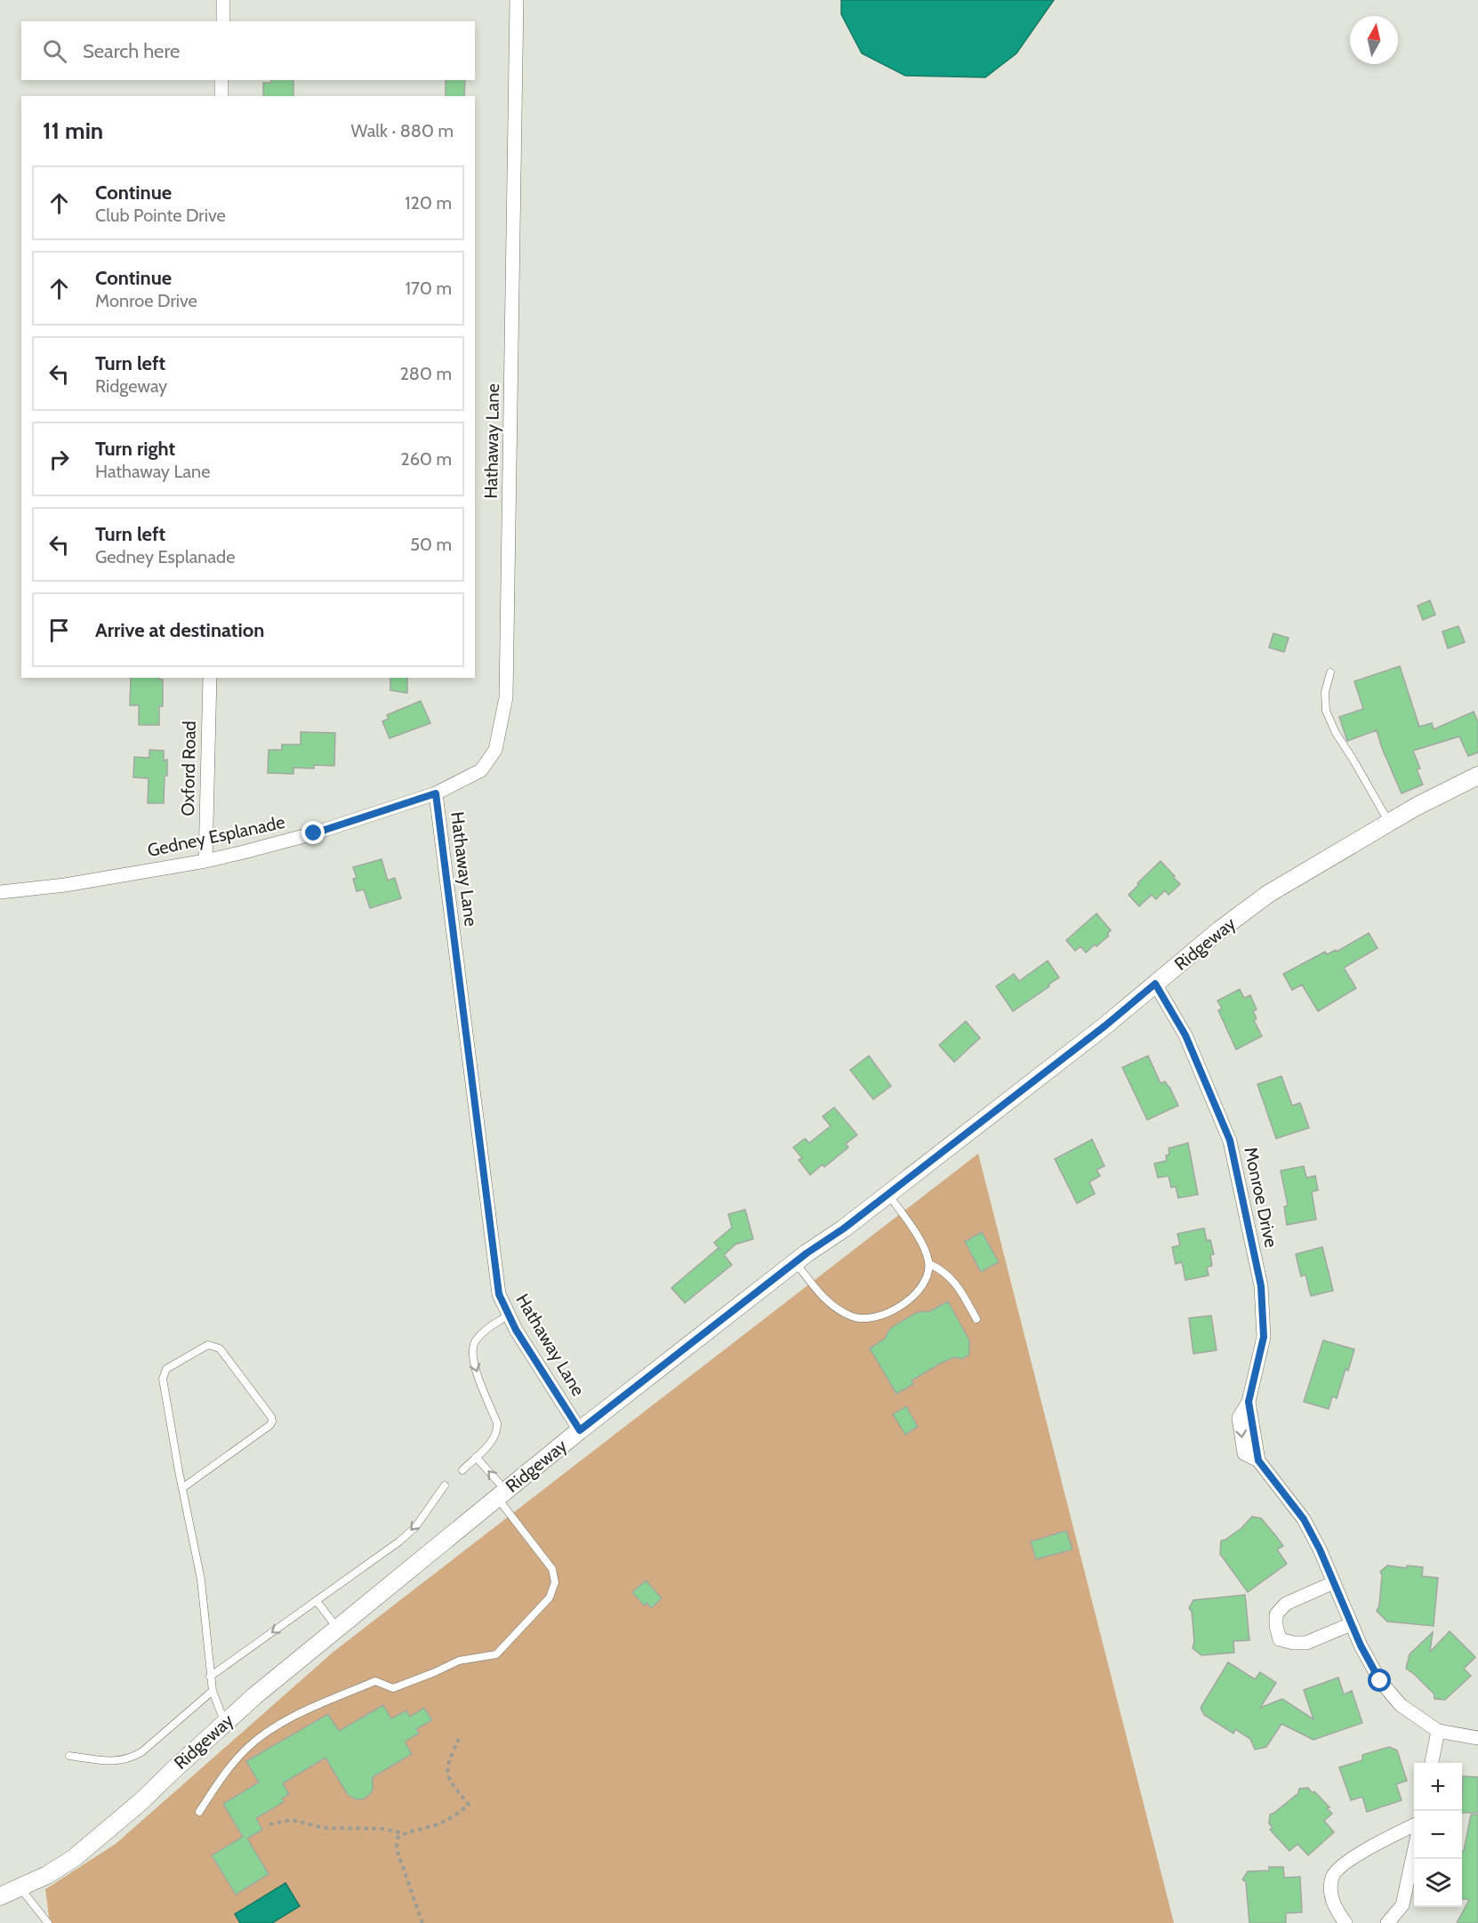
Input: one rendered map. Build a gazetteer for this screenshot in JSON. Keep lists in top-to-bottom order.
{
  "streets": {
    "street": [
      "Hathaway Lane",
      "Oxford Road",
      "Gedney Esplanade",
      "Ridgeway",
      "Monroe Drive"
    ]
  },
  "crossings": [
    ["Hathaway Lane", "Gedney Esplanade"],
    ["Hathaway Lane", "Ridgeway"],
    ["Oxford Road", "Gedney Esplanade"],
    ["Ridgeway", "Monroe Drive"]
  ],
  "north": "top",
  "page": {
    "search": "Search here",
    "heading": ["11 min", "Walk · 880 m"],
    "list": [
      ["Continue", "Club Pointe Drive", "120 m"],
      ["Continue", "Monroe Drive", "170 m"],
      ["Turn left", "Ridgeway", "280 m"],
      ["Turn right", "Hathaway Lane", "260 m"],
      ["Turn left", "Gedney Esplanade", "50 m"],
      "Arrive at destination"
    ],
    "map_buttons": ["+", "−"]
  }
}
